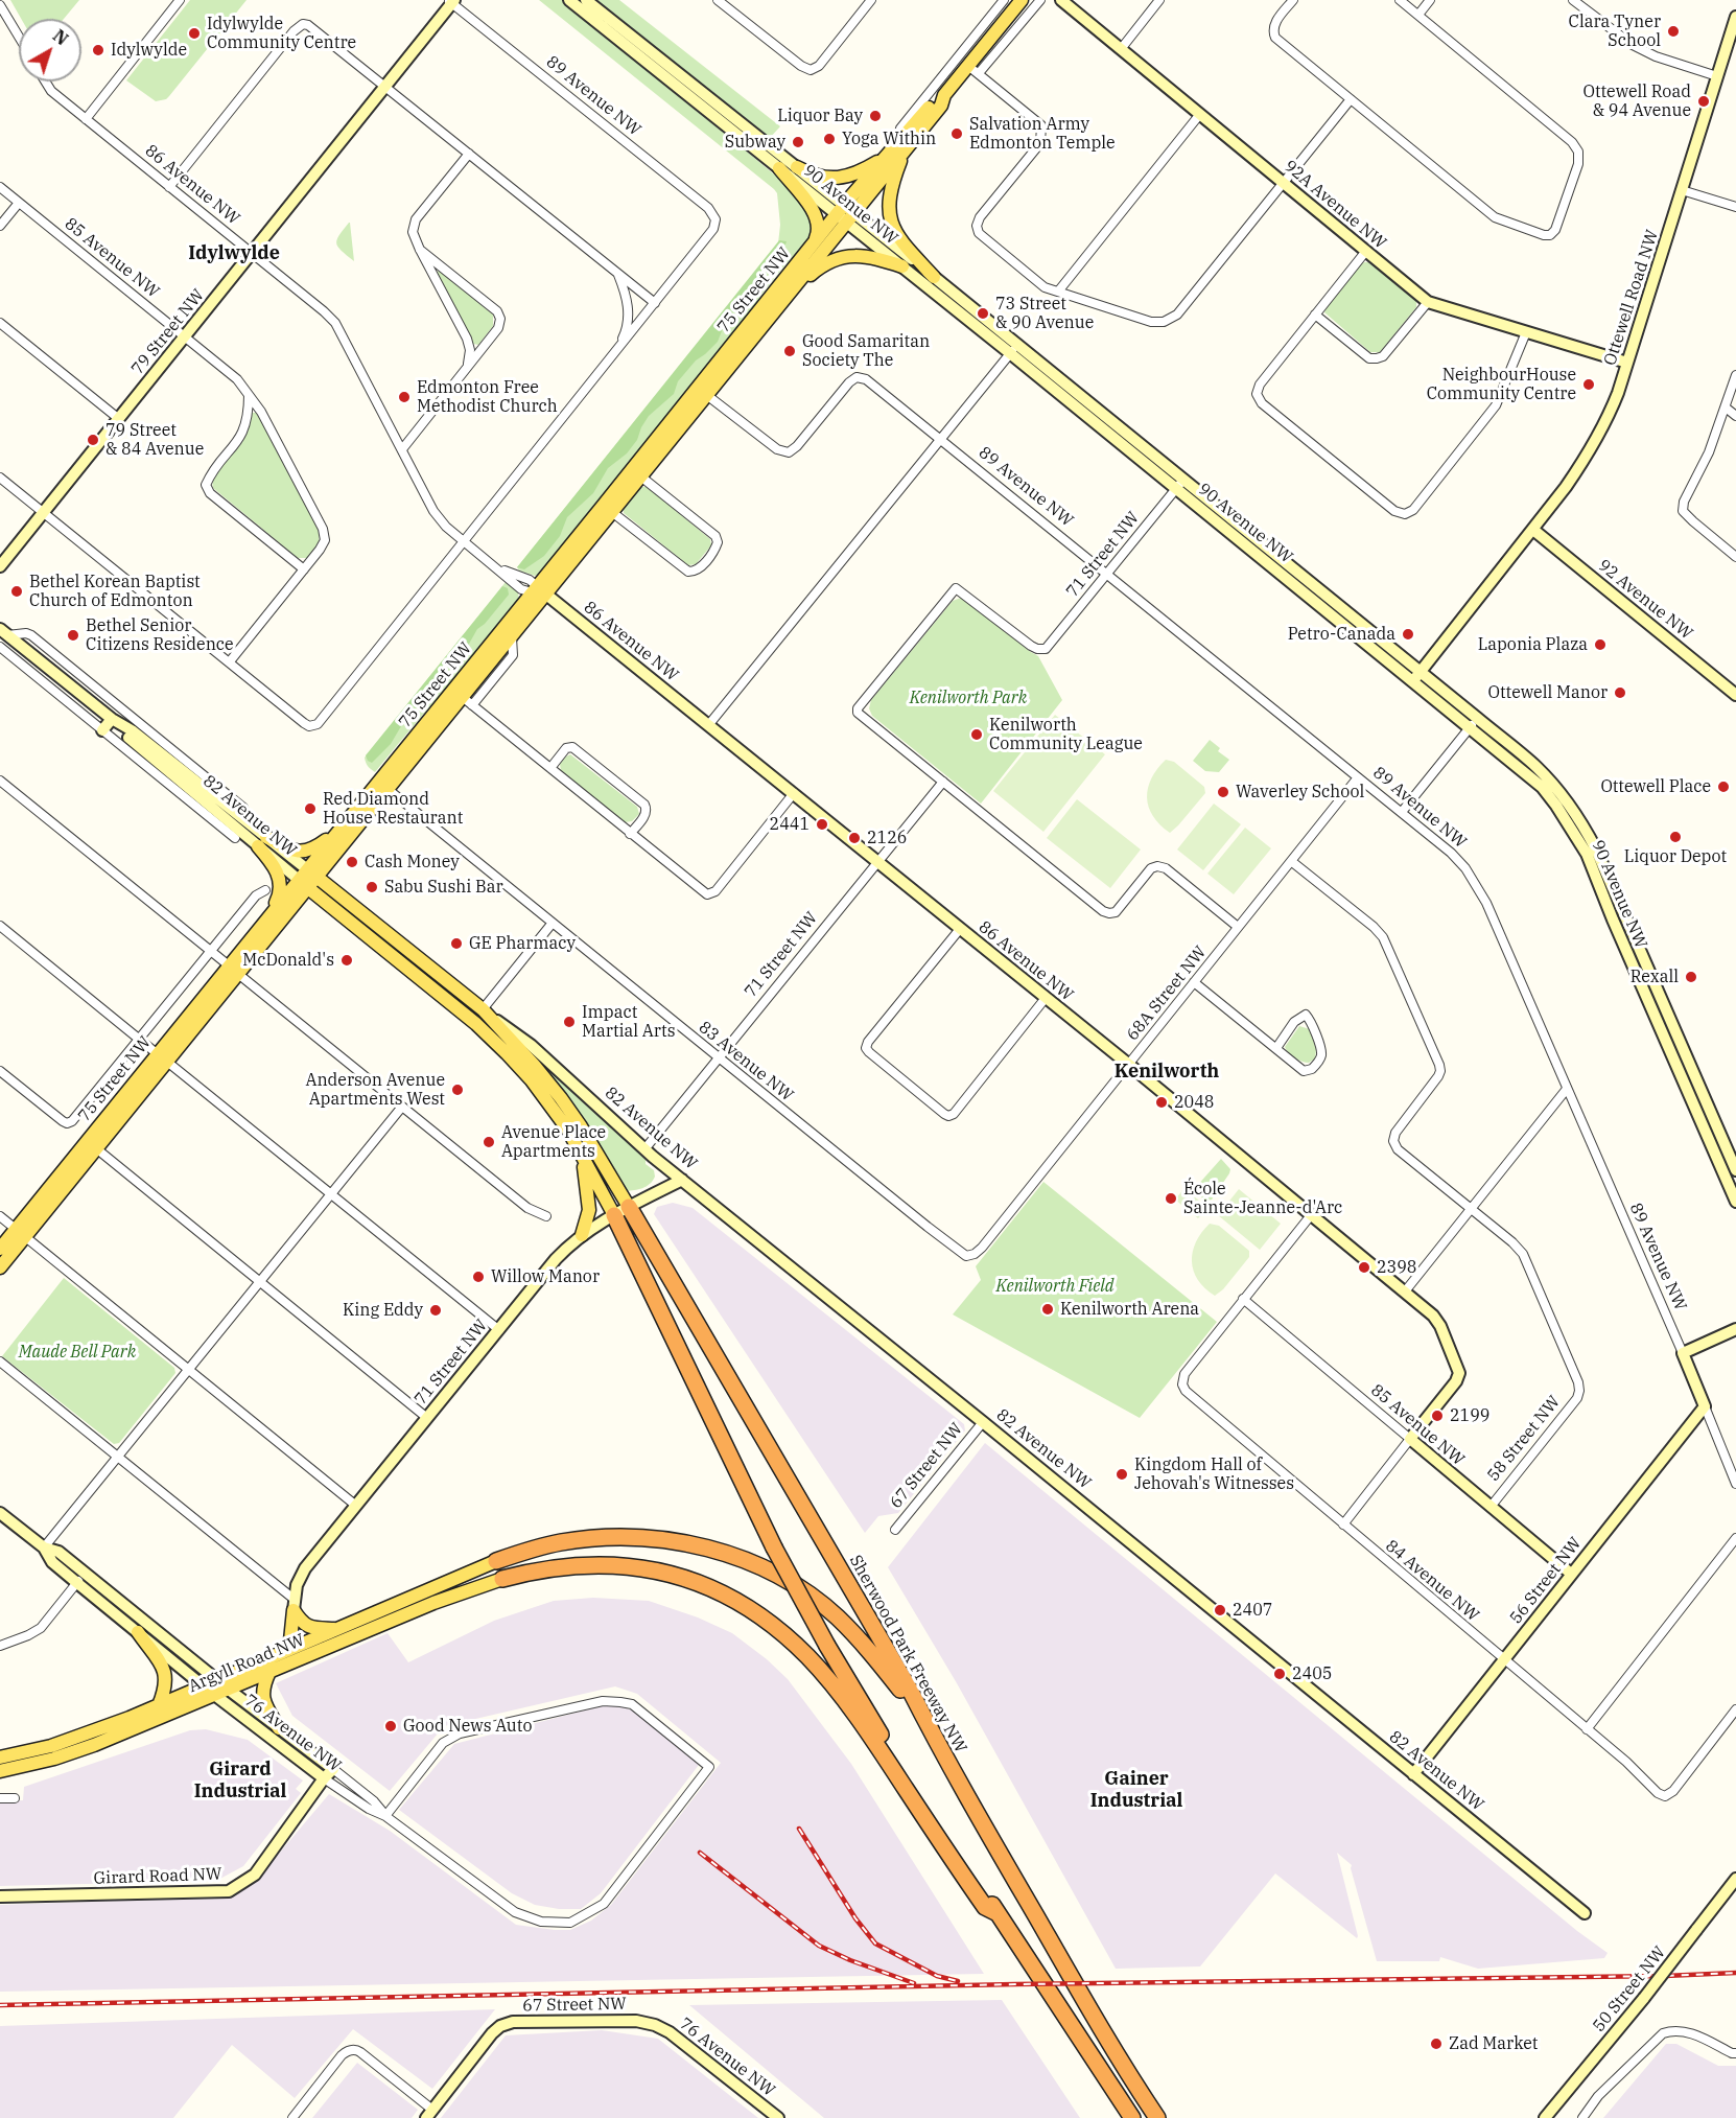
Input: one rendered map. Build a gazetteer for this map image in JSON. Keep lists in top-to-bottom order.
{
  "streets": {
    "highway": ["Sherwood Park Freeway NW"],
    "main road": ["75 Street NW", "82 Avenue NW", "Argyll Road NW"],
    "street": [
      "89 Avenue NW",
      "86 Avenue NW",
      "90 Avenue NW",
      "92A Avenue NW",
      "85 Avenue NW",
      "Ottewell Road NW",
      "79 Street NW",
      "71 Street NW",
      "92 Avenue NW",
      "68A Street NW",
      "83 Avenue NW",
      "58 Street NW",
      "67 Street NW",
      "84 Avenue NW",
      "56 Street NW",
      "76 Avenue NW",
      "Girard Road NW",
      "50 Street NW"
    ]
  },
  "crossings": [
    ["89 Avenue NW", "75 Street NW"],
    ["89 Avenue NW", "79 Street NW"],
    ["89 Avenue NW", "71 Street NW"],
    ["89 Avenue NW", "68A Street NW"],
    ["89 Avenue NW", "56 Street NW"],
    ["86 Avenue NW", "85 Avenue NW"],
    ["86 Avenue NW", "75 Street NW"],
    ["86 Avenue NW", "79 Street NW"],
    ["86 Avenue NW", "71 Street NW"],
    ["86 Avenue NW", "68A Street NW"],
    ["90 Avenue NW", "75 Street NW"],
    ["90 Avenue NW", "Ottewell Road NW"],
    ["90 Avenue NW", "71 Street NW"],
    ["92A Avenue NW", "Ottewell Road NW"],
    ["85 Avenue NW", "79 Street NW"],
    ["85 Avenue NW", "58 Street NW"],
    ["85 Avenue NW", "84 Avenue NW"],
    ["85 Avenue NW", "56 Street NW"],
    ["75 Street NW", "82 Avenue NW"],
    ["75 Street NW", "83 Avenue NW"],
    ["Ottewell Road NW", "92 Avenue NW"],
    ["71 Street NW", "82 Avenue NW"],
    ["71 Street NW", "83 Avenue NW"],
    ["71 Street NW", "Sherwood Park Freeway NW"],
    ["82 Avenue NW", "67 Street NW"],
    ["82 Avenue NW", "56 Street NW"],
    ["82 Avenue NW", "Sherwood Park Freeway NW"],
    ["68A Street NW", "83 Avenue NW"],
    ["67 Street NW", "76 Avenue NW"],
    ["84 Avenue NW", "56 Street NW"],
    ["Argyll Road NW", "76 Avenue NW"],
    ["76 Avenue NW", "Girard Road NW"]
  ],
  "districts": [
    "Idylwylde",
    "Kenilworth",
    "Girard Industrial",
    "Gainer Industrial"
  ],
  "parks": ["Kenilworth Park", "Kenilworth Field", "Maude Bell Park"],
  "places": [
    "Clara Tyner School",
    "Idylwylde Community Centre",
    "Idylwylde",
    "Ottewell Road & 94 Avenue",
    "Liquor Bay",
    "Salvation Army Edmonton Temple",
    "Yoga Within",
    "Subway",
    "73 Street & 90 Avenue",
    "Good Samaritan Society The",
    "NeighbourHouse Community Centre",
    "Edmonton Free Methodist Church",
    "79 Street & 84 Avenue",
    "Bethel Korean Baptist Church of Edmonton",
    "Petro-Canada",
    "Bethel Senior Citizens Residence",
    "Laponia Plaza",
    "Ottewell Manor",
    "Kenilworth Community League",
    "Ottewell Place",
    "Waverley School",
    "Red Diamond House Restaurant",
    "2441",
    "Liquor Depot",
    "2126",
    "Cash Money",
    "Sabu Sushi Bar",
    "GE Pharmacy",
    "McDonald's",
    "Rexall",
    "Impact Martial Arts",
    "Anderson Avenue Apartments West",
    "2048",
    "Avenue Place Apartments",
    "École Sainte-Jeanne-d'Arc",
    "2398",
    "Willow Manor",
    "Kenilworth Arena",
    "King Eddy",
    "2199",
    "Kingdom Hall of Jehovah's Witnesses",
    "2407",
    "2405",
    "Good News Auto",
    "Zad Market"
  ],
  "north": "top right"
}
